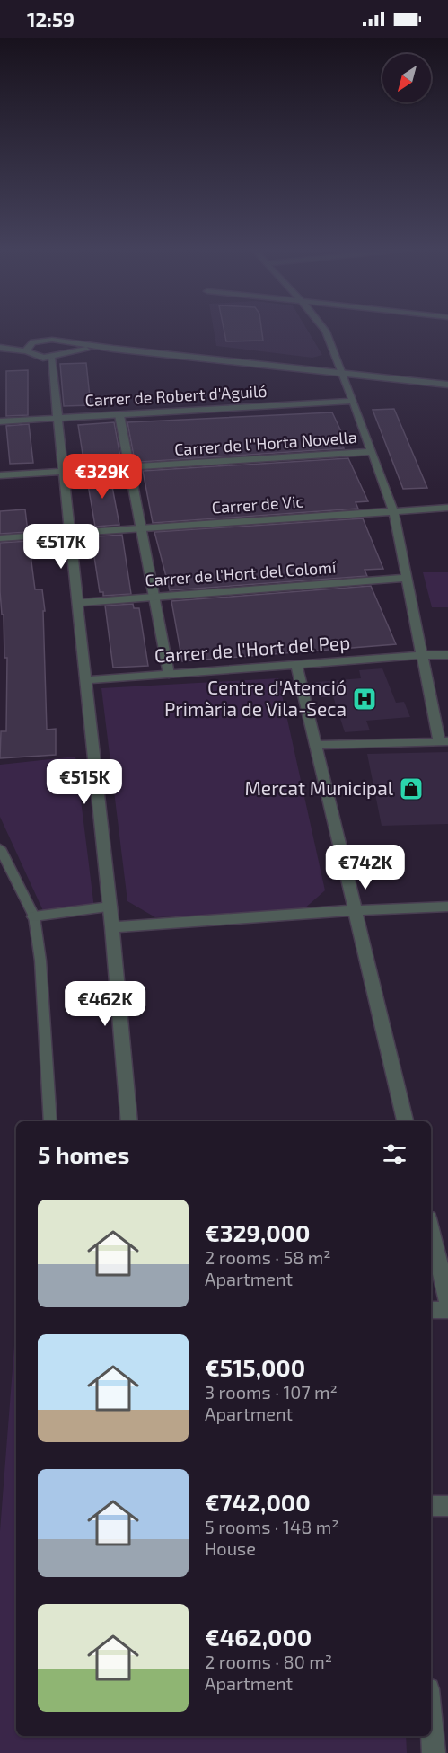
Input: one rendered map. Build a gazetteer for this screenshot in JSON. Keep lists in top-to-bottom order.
{
  "streets": {
    "street": [
      "Carrer de Robert d'Aguiló",
      "Carrer de l''Horta Novella",
      "Carrer de Vic",
      "Carrer de l'Hort del Colomí",
      "Carrer de l'Hort del Pep"
    ]
  },
  "places": {
    "hospital": ["Centre d'Atenció Primària de Vila-Seca"],
    "shop": ["Mercat Municipal"]
  },
  "north": "bottom left",
  "page": {
    "status": "12:59",
    "price": [
      "€329K",
      "€517K",
      "€515K",
      "€742K",
      "€462K"
    ],
    "heading": "5 homes",
    "list": [
      {
        "name": "€329,000",
        "note": "2 rooms · 58 m² · Apartment"
      },
      {
        "name": "€515,000",
        "note": "3 rooms · 107 m² · Apartment"
      },
      {
        "name": "€742,000",
        "note": "5 rooms · 148 m² · House"
      },
      {
        "name": "€462,000",
        "note": "2 rooms · 80 m² · Apartment"
      }
    ]
  }
}
